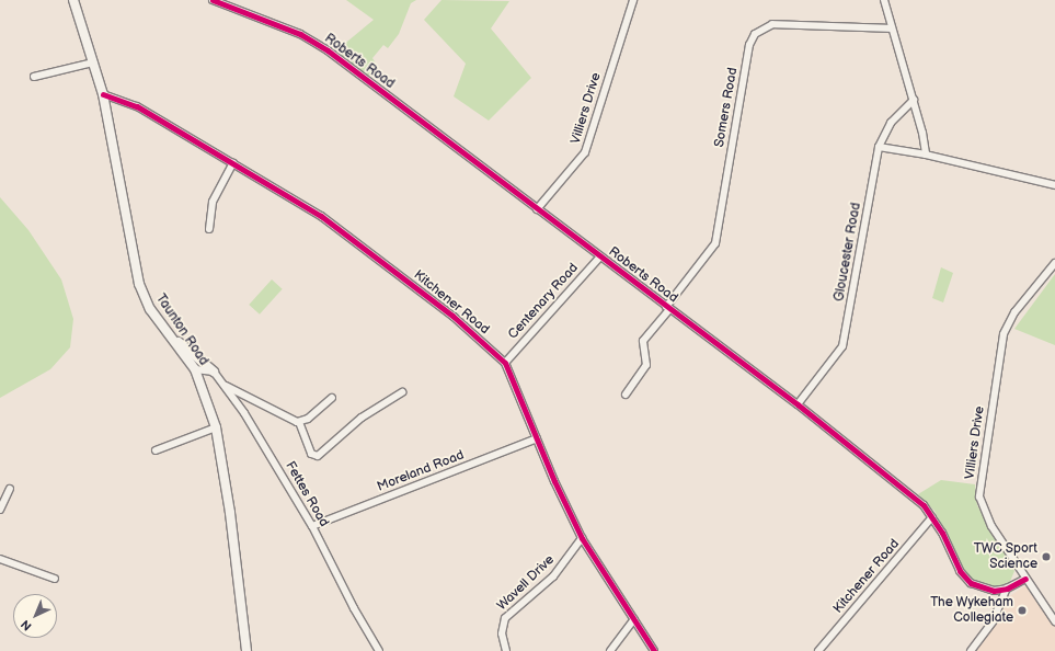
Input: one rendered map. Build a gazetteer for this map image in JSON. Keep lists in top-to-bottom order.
{
  "streets": {
    "street": [
      "Roberts Road",
      "Somers Road",
      "Villiers Drive",
      "Gloucester Road",
      "Centenary Road",
      "Kitchener Road",
      "Taunton Road",
      "Moreland Road",
      "Fettes Road",
      "Wavell Drive"
    ]
  },
  "crossings": [
    ["Roberts Road", "Somers Road"],
    ["Roberts Road", "Villiers Drive"],
    ["Roberts Road", "Gloucester Road"],
    ["Roberts Road", "Centenary Road"],
    ["Roberts Road", "Kitchener Road"],
    ["Centenary Road", "Kitchener Road"],
    ["Kitchener Road", "Taunton Road"],
    ["Kitchener Road", "Moreland Road"],
    ["Kitchener Road", "Wavell Drive"],
    ["Moreland Road", "Fettes Road"]
  ],
  "places": ["TWC Sport Science", "The Wykeham Collegiate"],
  "north": "bottom left"
}
